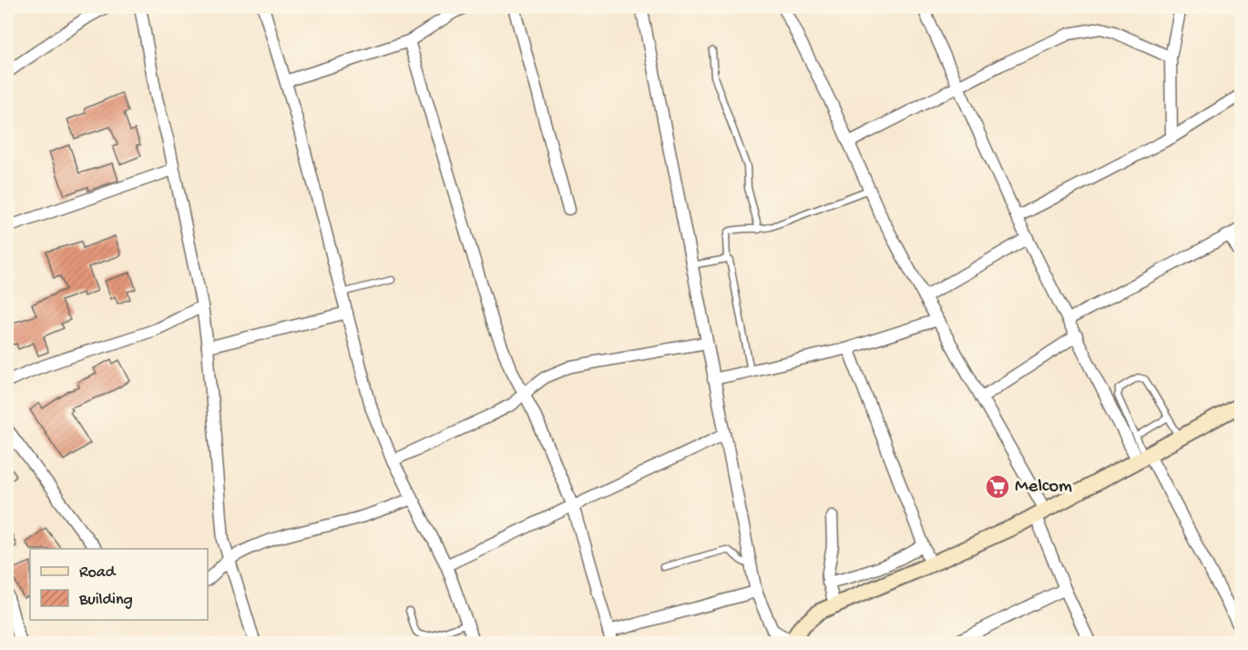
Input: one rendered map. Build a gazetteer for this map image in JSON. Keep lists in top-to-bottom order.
{
  "places": {
    "supermarket": ["Melcom"]
  },
  "legend": ["Road", "Building"]
}
